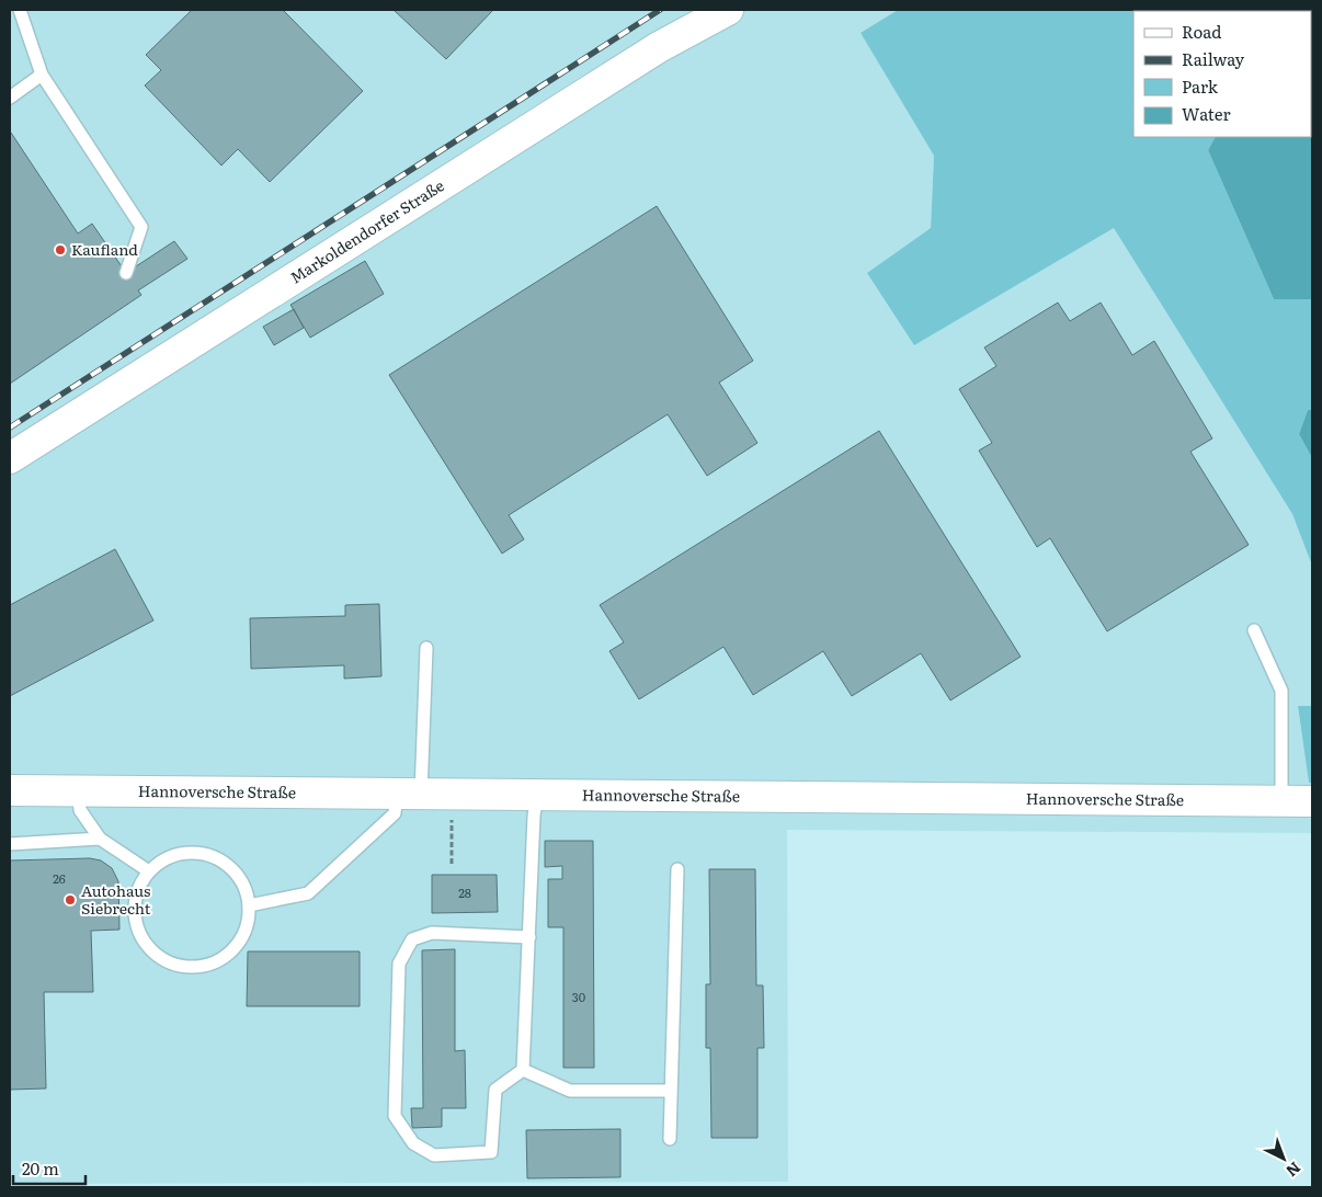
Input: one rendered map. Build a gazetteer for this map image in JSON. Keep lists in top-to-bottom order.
{
  "streets": {
    "main road": ["Markoldendorfer Straße", "Hannoversche Straße"]
  },
  "places": ["Kaufland", "Autohaus Siebrecht"],
  "house_numbers": ["26", "28", "30"],
  "legend": [
    "Road",
    "Railway",
    "Park",
    "Water"
  ],
  "scale_bar": "20 m",
  "north": "bottom right"
}
